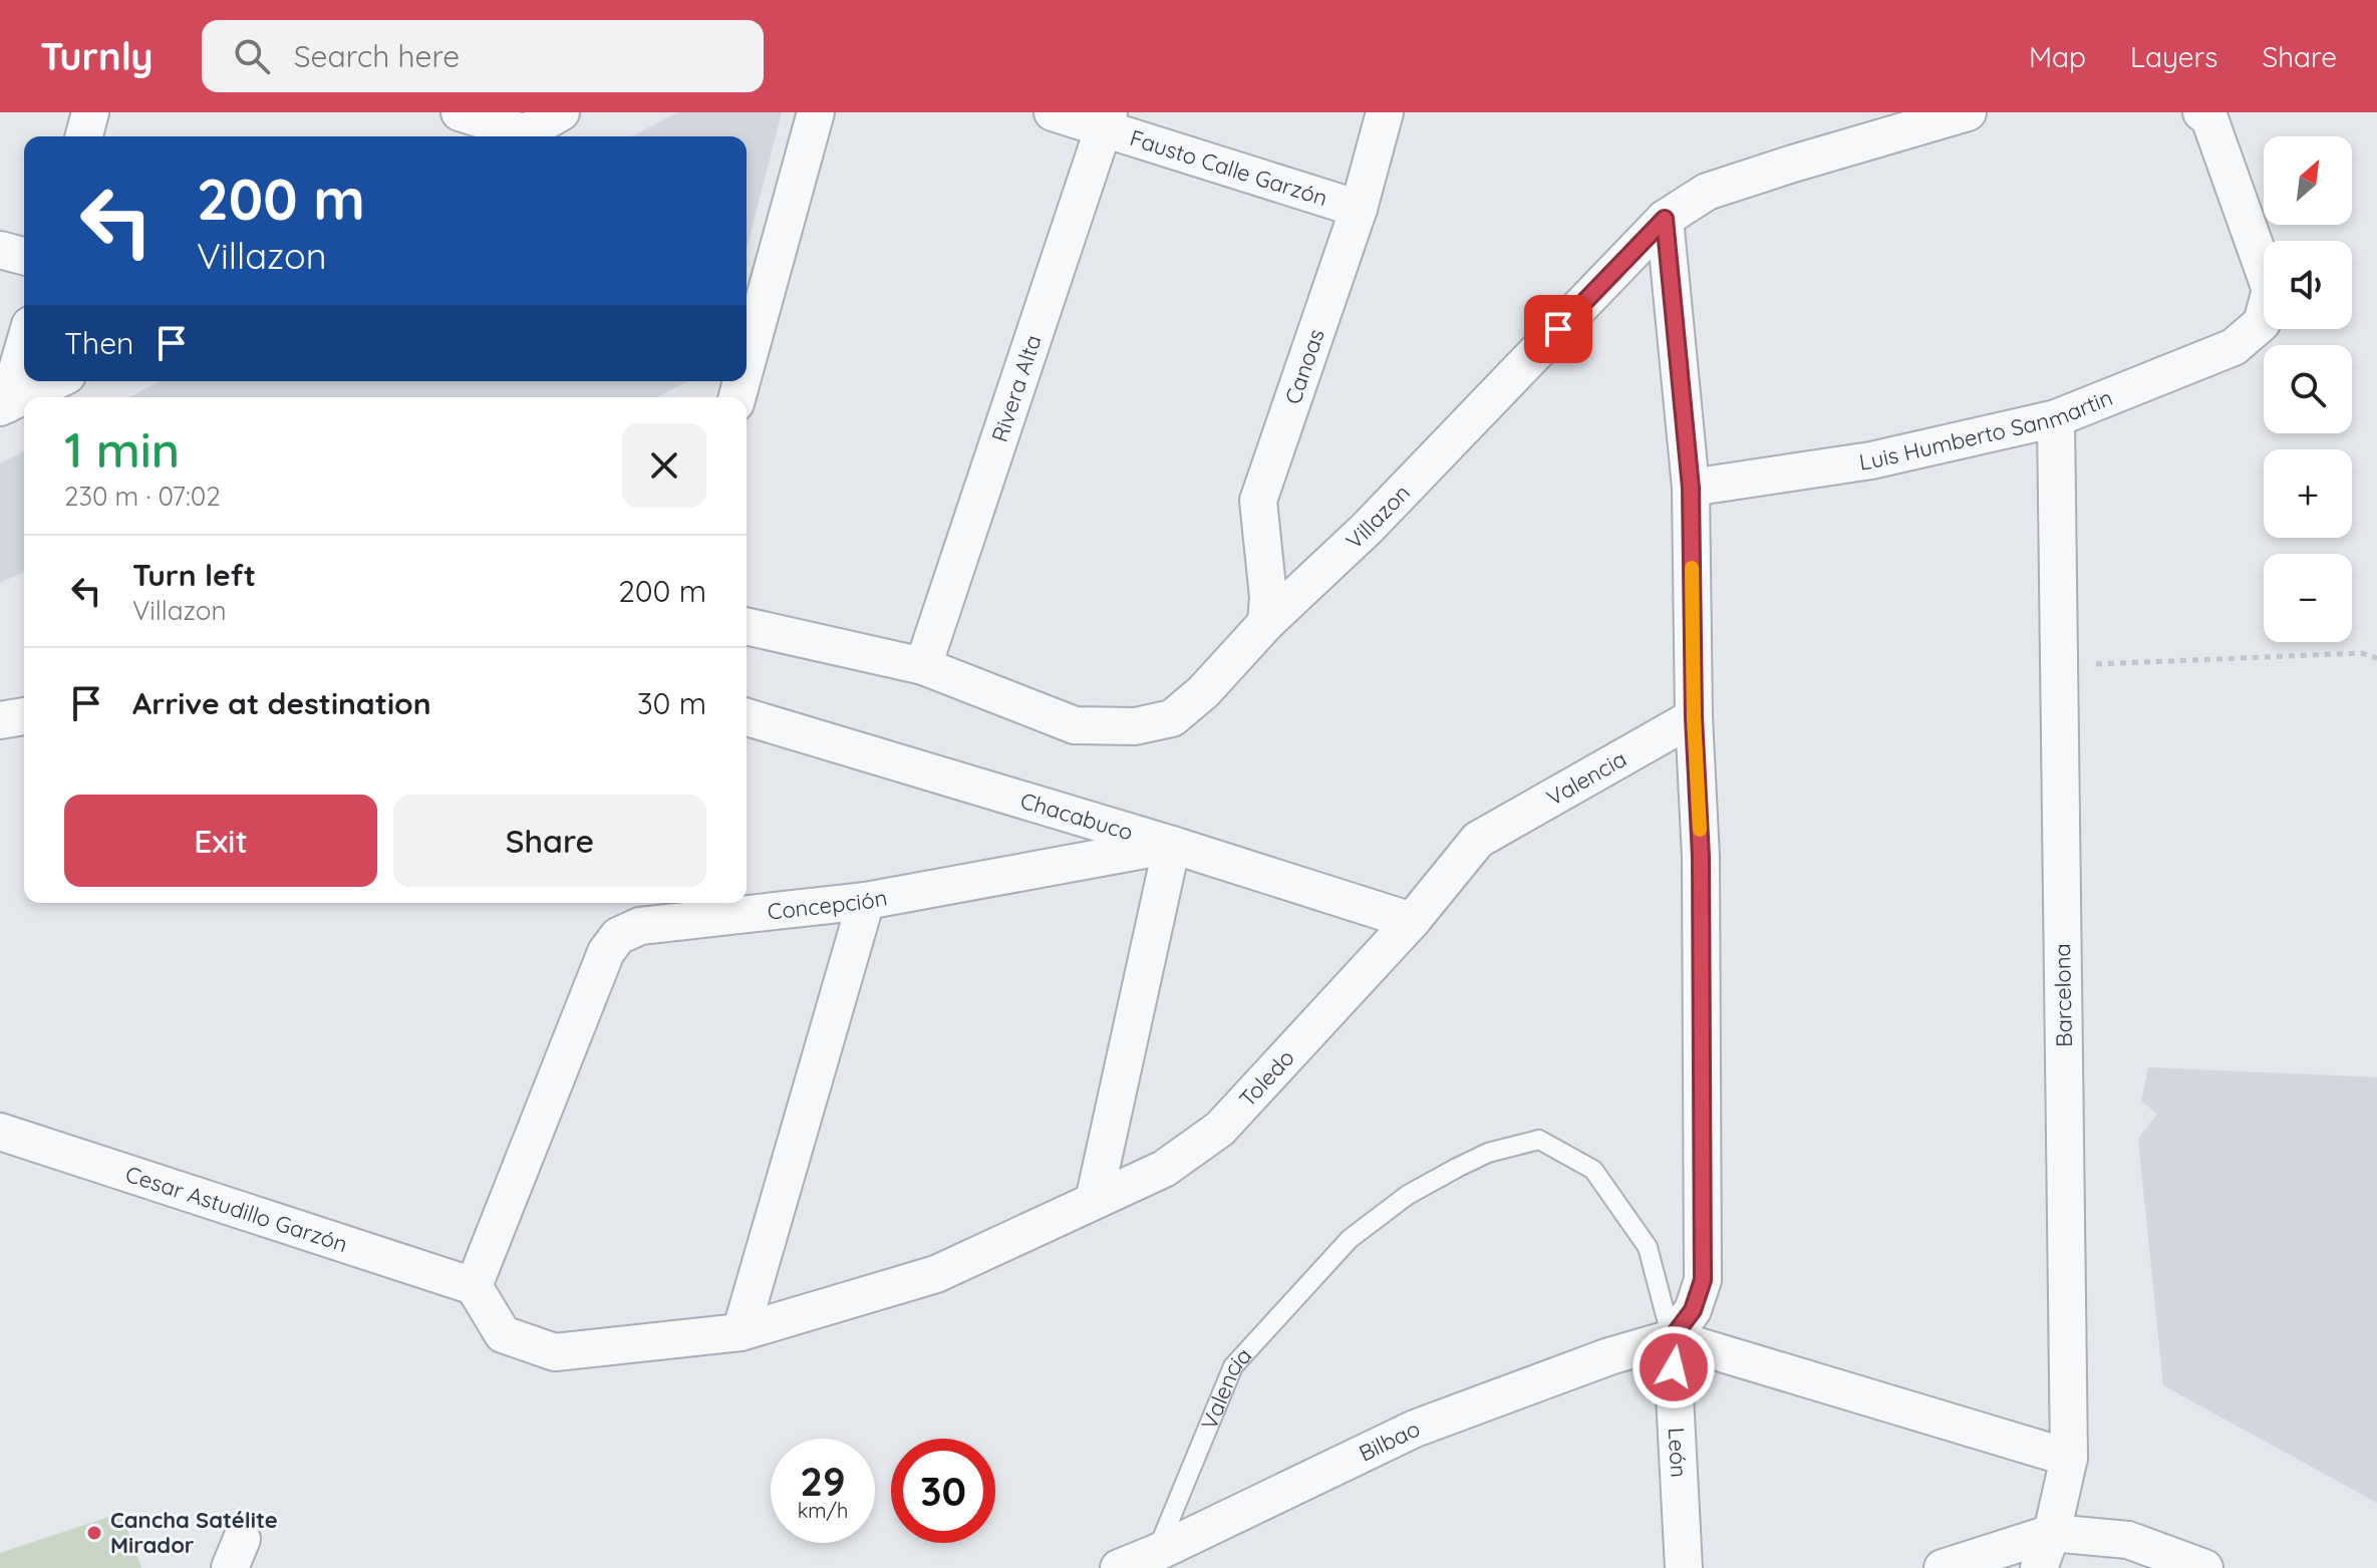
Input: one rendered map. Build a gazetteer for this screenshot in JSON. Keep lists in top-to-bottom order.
{
  "streets": {
    "street": [
      "Fausto Calle Garzón",
      "Canoas",
      "Rivera Alta",
      "Luis Humberto Sanmartin",
      "Villazon",
      "Valencia",
      "Chacabuco",
      "Concepción",
      "Barcelona",
      "Toledo",
      "Cesar Astudillo Garzón",
      "Bilbao",
      "León"
    ]
  },
  "crossings": [
    ["Fausto Calle Garzón", "Canoas"],
    ["Fausto Calle Garzón", "Rivera Alta"],
    ["Canoas", "Villazon"],
    ["Rivera Alta", "Villazon"],
    ["Luis Humberto Sanmartin", "Barcelona"],
    ["Valencia", "Toledo"],
    ["Valencia", "Bilbao"],
    ["Valencia", "León"],
    ["Chacabuco", "Concepción"],
    ["Chacabuco", "Toledo"],
    ["Concepción", "Toledo"],
    ["Concepción", "Cesar Astudillo Garzón"],
    ["Toledo", "Cesar Astudillo Garzón"],
    ["Bilbao", "León"]
  ],
  "places": ["Cancha Satélite Mirador"],
  "north": "top right",
  "page": {
    "header": "Turnly",
    "search": "Search here",
    "nav": ["Map", "Layers", "Share"],
    "map_buttons": ["+", "−"],
    "turn": ["200 m", "Villazon"],
    "then": "Then",
    "heading": ["1 min", "230 m · 07:02"],
    "list": [
      {
        "name": "Turn left",
        "note": "Villazon",
        "value": "200 m"
      },
      {
        "name": "Arrive at destination",
        "value": "30 m"
      }
    ],
    "buttons": ["Exit", "Share"],
    "speed": "29 km/h",
    "limit": "30"
  }
}
